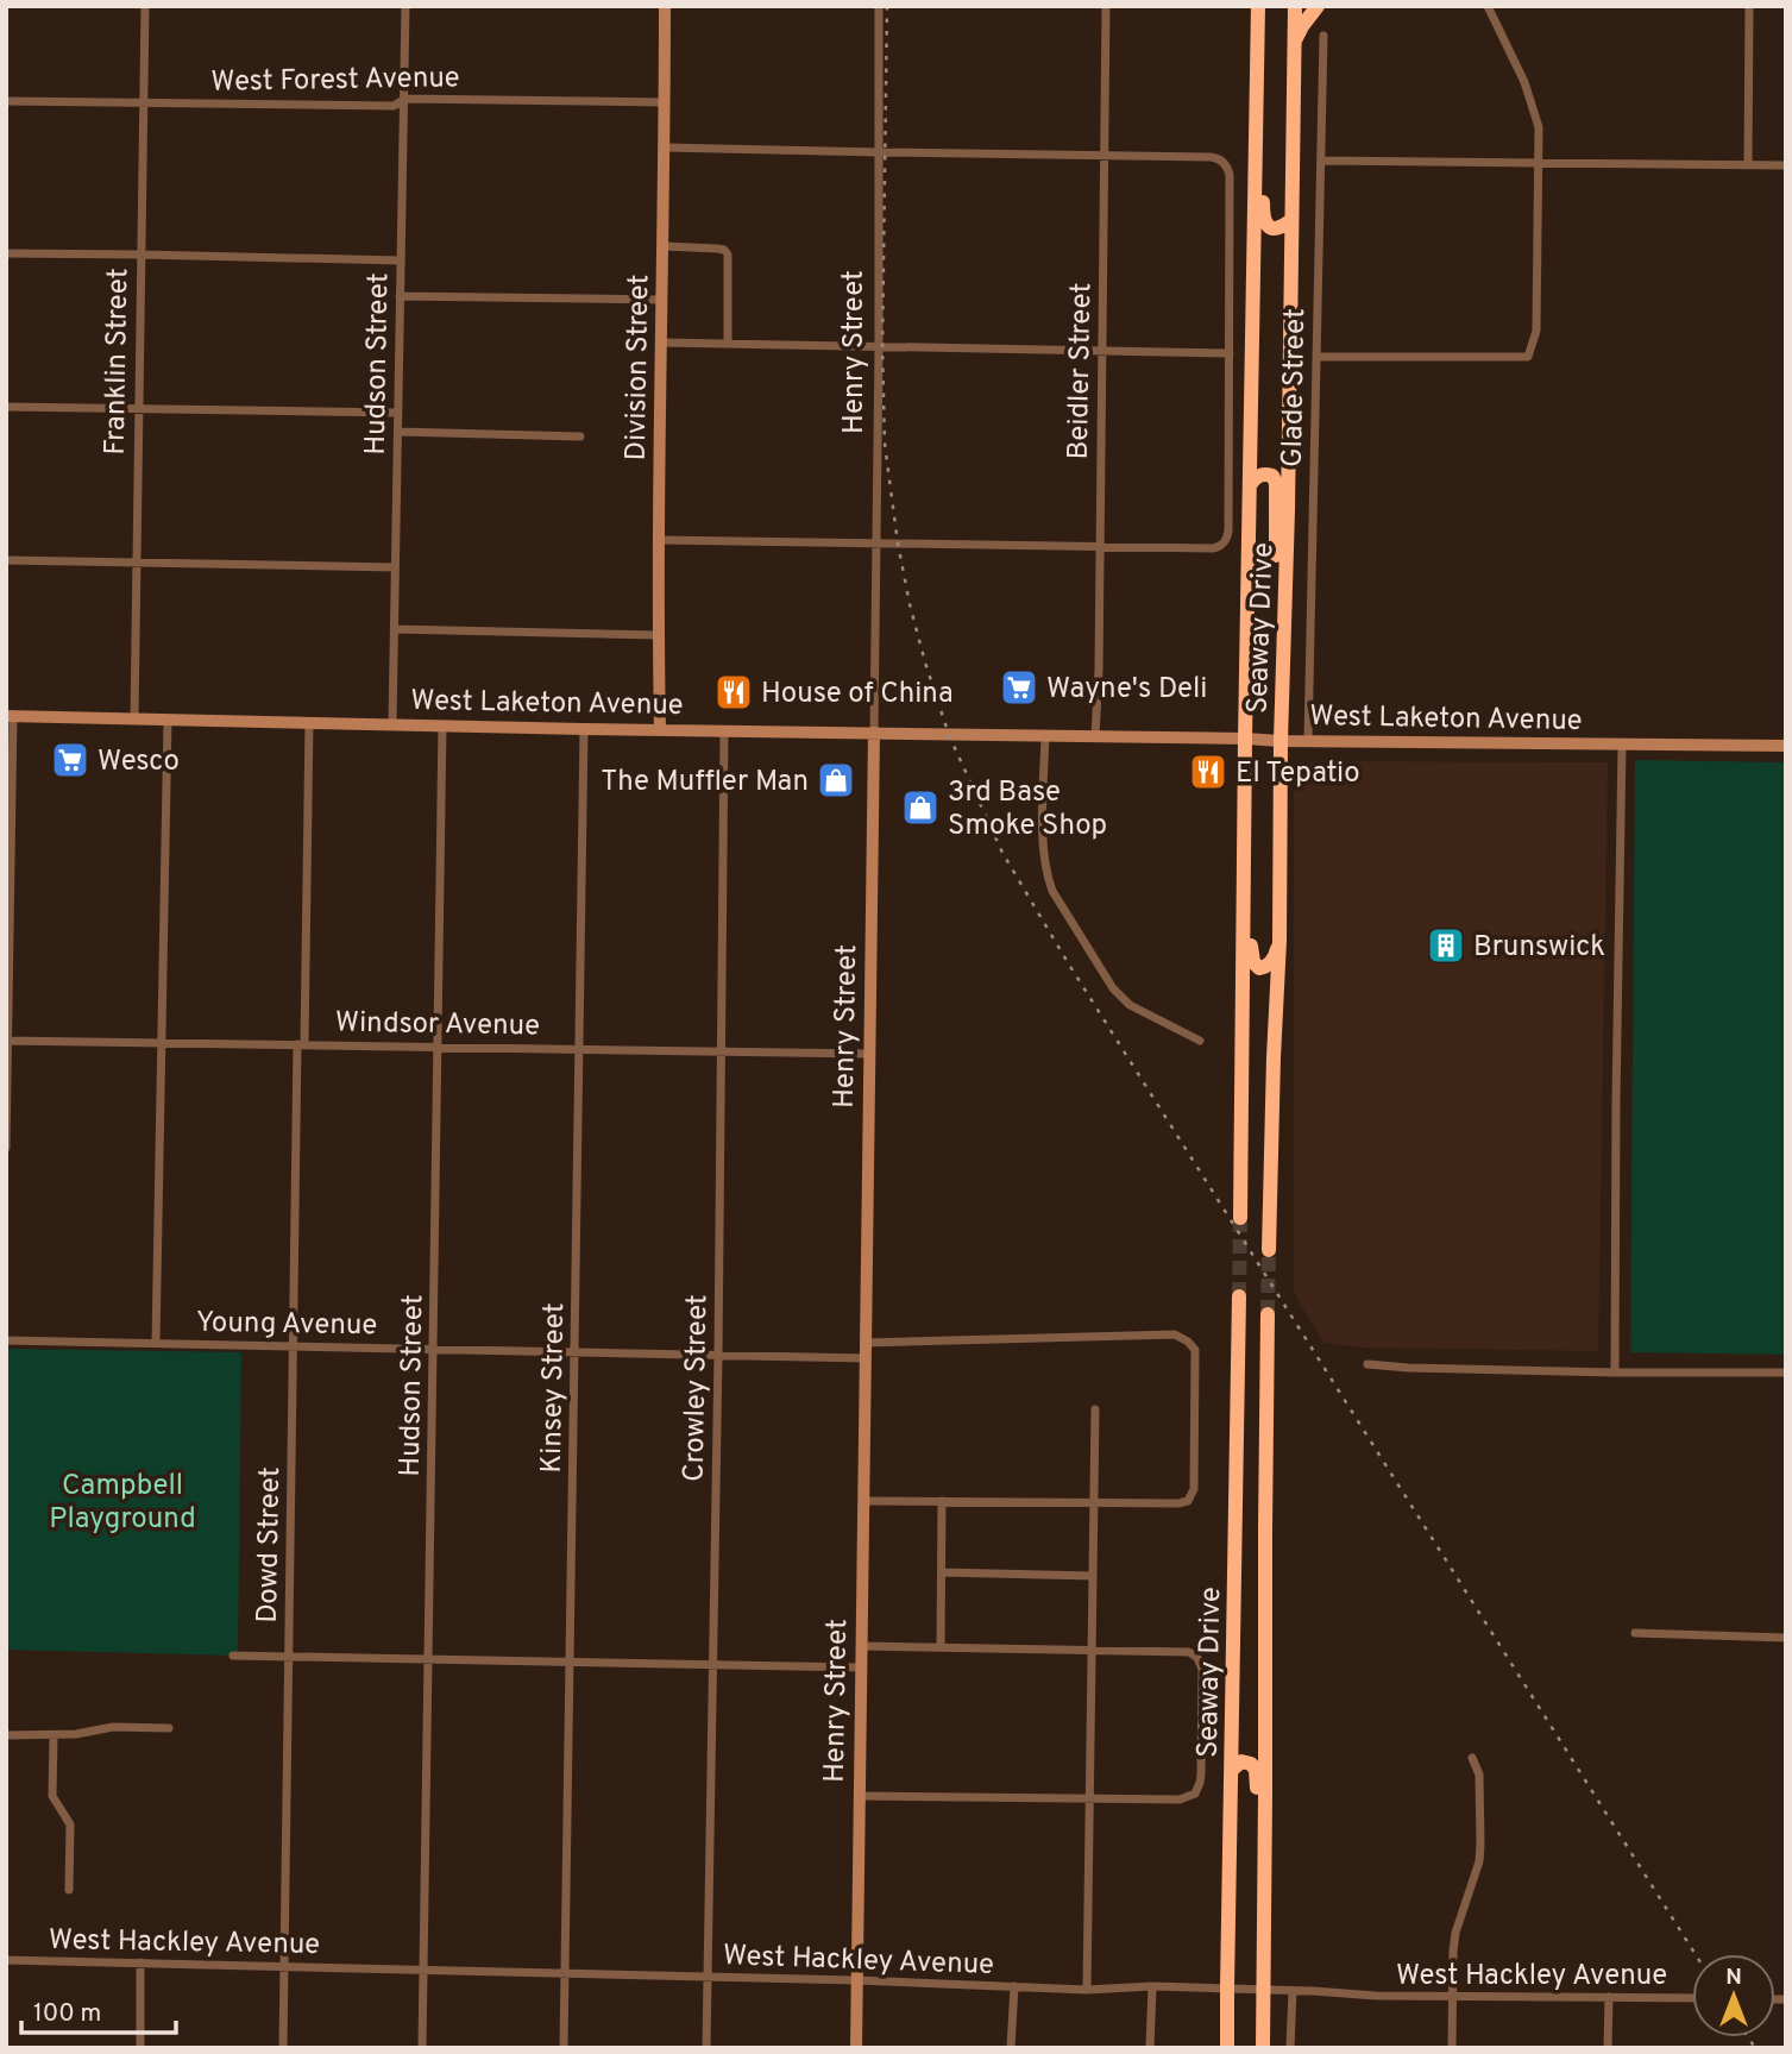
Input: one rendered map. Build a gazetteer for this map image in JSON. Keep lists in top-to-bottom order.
{
  "streets": {
    "highway": ["Seaway Drive"],
    "main road": ["Henry Street", "Division Street", "West Laketon Avenue"],
    "street": [
      "West Forest Avenue",
      "Franklin Street",
      "Hudson Street",
      "Beidler Street",
      "Glade Street",
      "Windsor Avenue",
      "Young Avenue",
      "Kinsey Street",
      "Crowley Street",
      "Dowd Street",
      "West Hackley Avenue"
    ]
  },
  "crossings": [
    ["West Forest Avenue", "Franklin Street"],
    ["West Forest Avenue", "Hudson Street"],
    ["West Forest Avenue", "Division Street"],
    ["Henry Street", "West Laketon Avenue"],
    ["Henry Street", "Windsor Avenue"],
    ["Henry Street", "Young Avenue"],
    ["Henry Street", "West Hackley Avenue"],
    ["Franklin Street", "West Laketon Avenue"],
    ["Hudson Street", "West Laketon Avenue"],
    ["Hudson Street", "Windsor Avenue"],
    ["Hudson Street", "Young Avenue"],
    ["Hudson Street", "West Hackley Avenue"],
    ["Division Street", "West Laketon Avenue"],
    ["Beidler Street", "West Laketon Avenue"],
    ["Glade Street", "West Laketon Avenue"],
    ["Seaway Drive", "West Laketon Avenue"],
    ["Seaway Drive", "West Hackley Avenue"],
    ["West Laketon Avenue", "Kinsey Street"],
    ["West Laketon Avenue", "Crowley Street"],
    ["West Laketon Avenue", "Dowd Street"],
    ["Windsor Avenue", "Kinsey Street"],
    ["Windsor Avenue", "Crowley Street"],
    ["Windsor Avenue", "Dowd Street"],
    ["Young Avenue", "Kinsey Street"],
    ["Young Avenue", "Crowley Street"],
    ["Young Avenue", "Dowd Street"],
    ["Kinsey Street", "West Hackley Avenue"],
    ["Crowley Street", "West Hackley Avenue"],
    ["Dowd Street", "West Hackley Avenue"]
  ],
  "parks": ["Campbell Playground"],
  "places": {
    "supermarket": ["Wayne's Deli", "Wesco"],
    "restaurant": ["House of China", "El Tepatio"],
    "shop": ["The Muffler Man", "3rd Base Smoke Shop"],
    "building": ["Brunswick"]
  },
  "scale_bar": "100 m",
  "north": "top"
}
